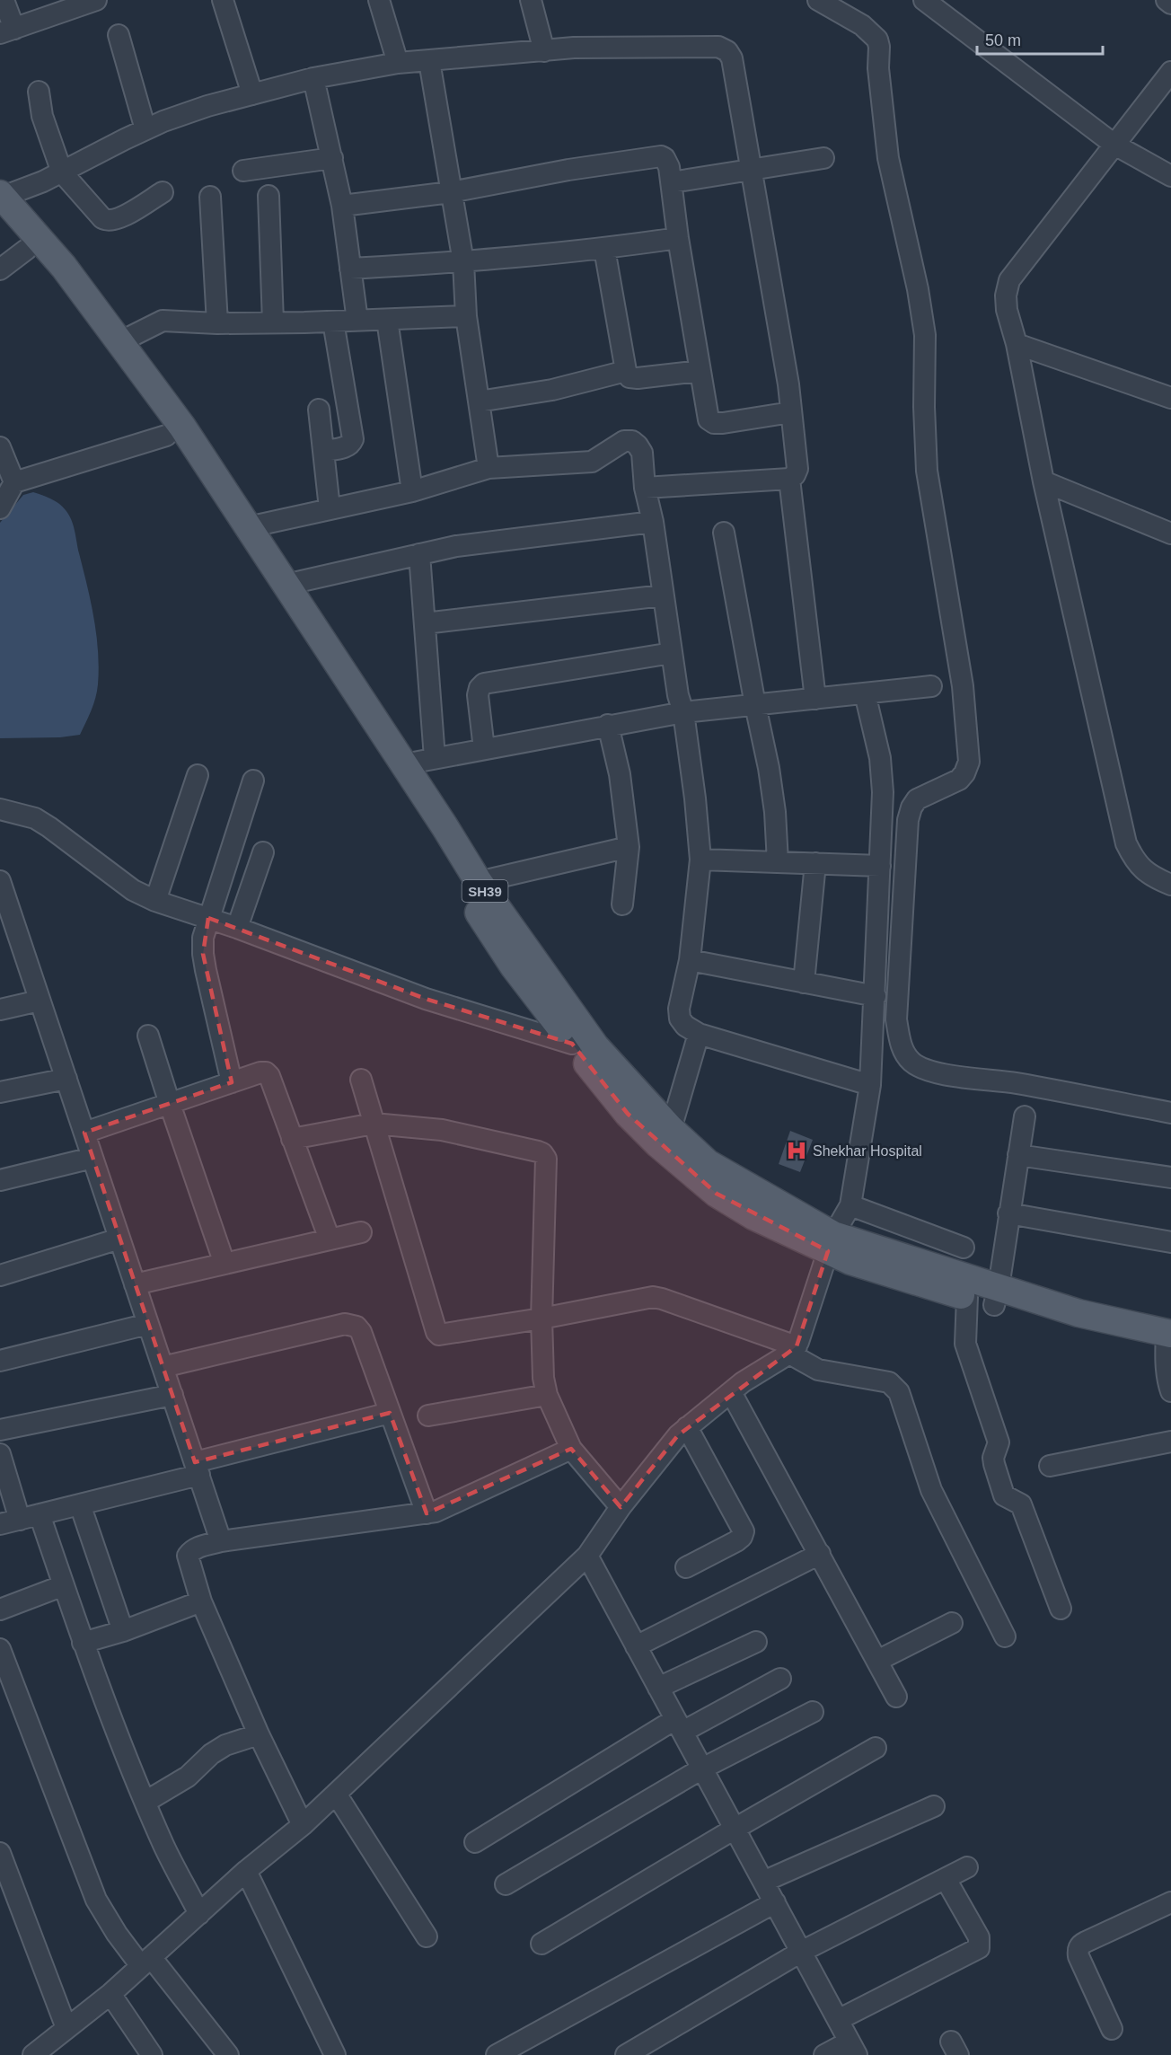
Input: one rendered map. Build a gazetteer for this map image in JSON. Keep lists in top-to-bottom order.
{
  "streets": {
    "main road": ["SH39"]
  },
  "places": {
    "hospital": ["Shekhar Hospital"]
  },
  "scale_bar": "50 m"
}
